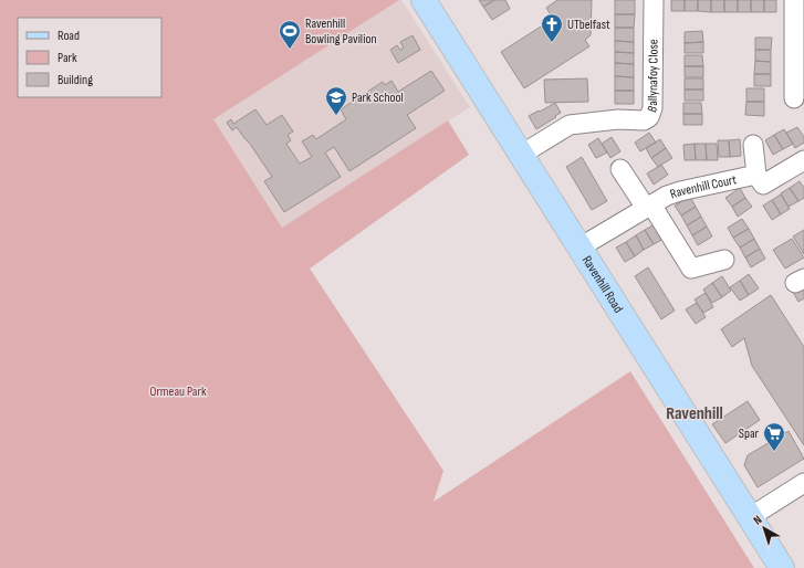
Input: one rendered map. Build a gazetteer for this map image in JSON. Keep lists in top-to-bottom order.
{
  "streets": {
    "main road": ["Ravenhill Road"],
    "street": ["Ballynafoy Close", "Ravenhill Court"]
  },
  "crossings": [
    ["Ballynafoy Close", "Ravenhill Road"],
    ["Ravenhill Court", "Ravenhill Road"]
  ],
  "districts": ["Ravenhill"],
  "parks": ["Ormeau Park"],
  "places": {
    "church": ["UTbelfast"],
    "sports": ["Ravenhill Bowling Pavilion"],
    "school or university": ["Park School"],
    "supermarket": ["Spar"]
  },
  "legend": ["Road", "Park", "Building"],
  "north": "top left"
}
